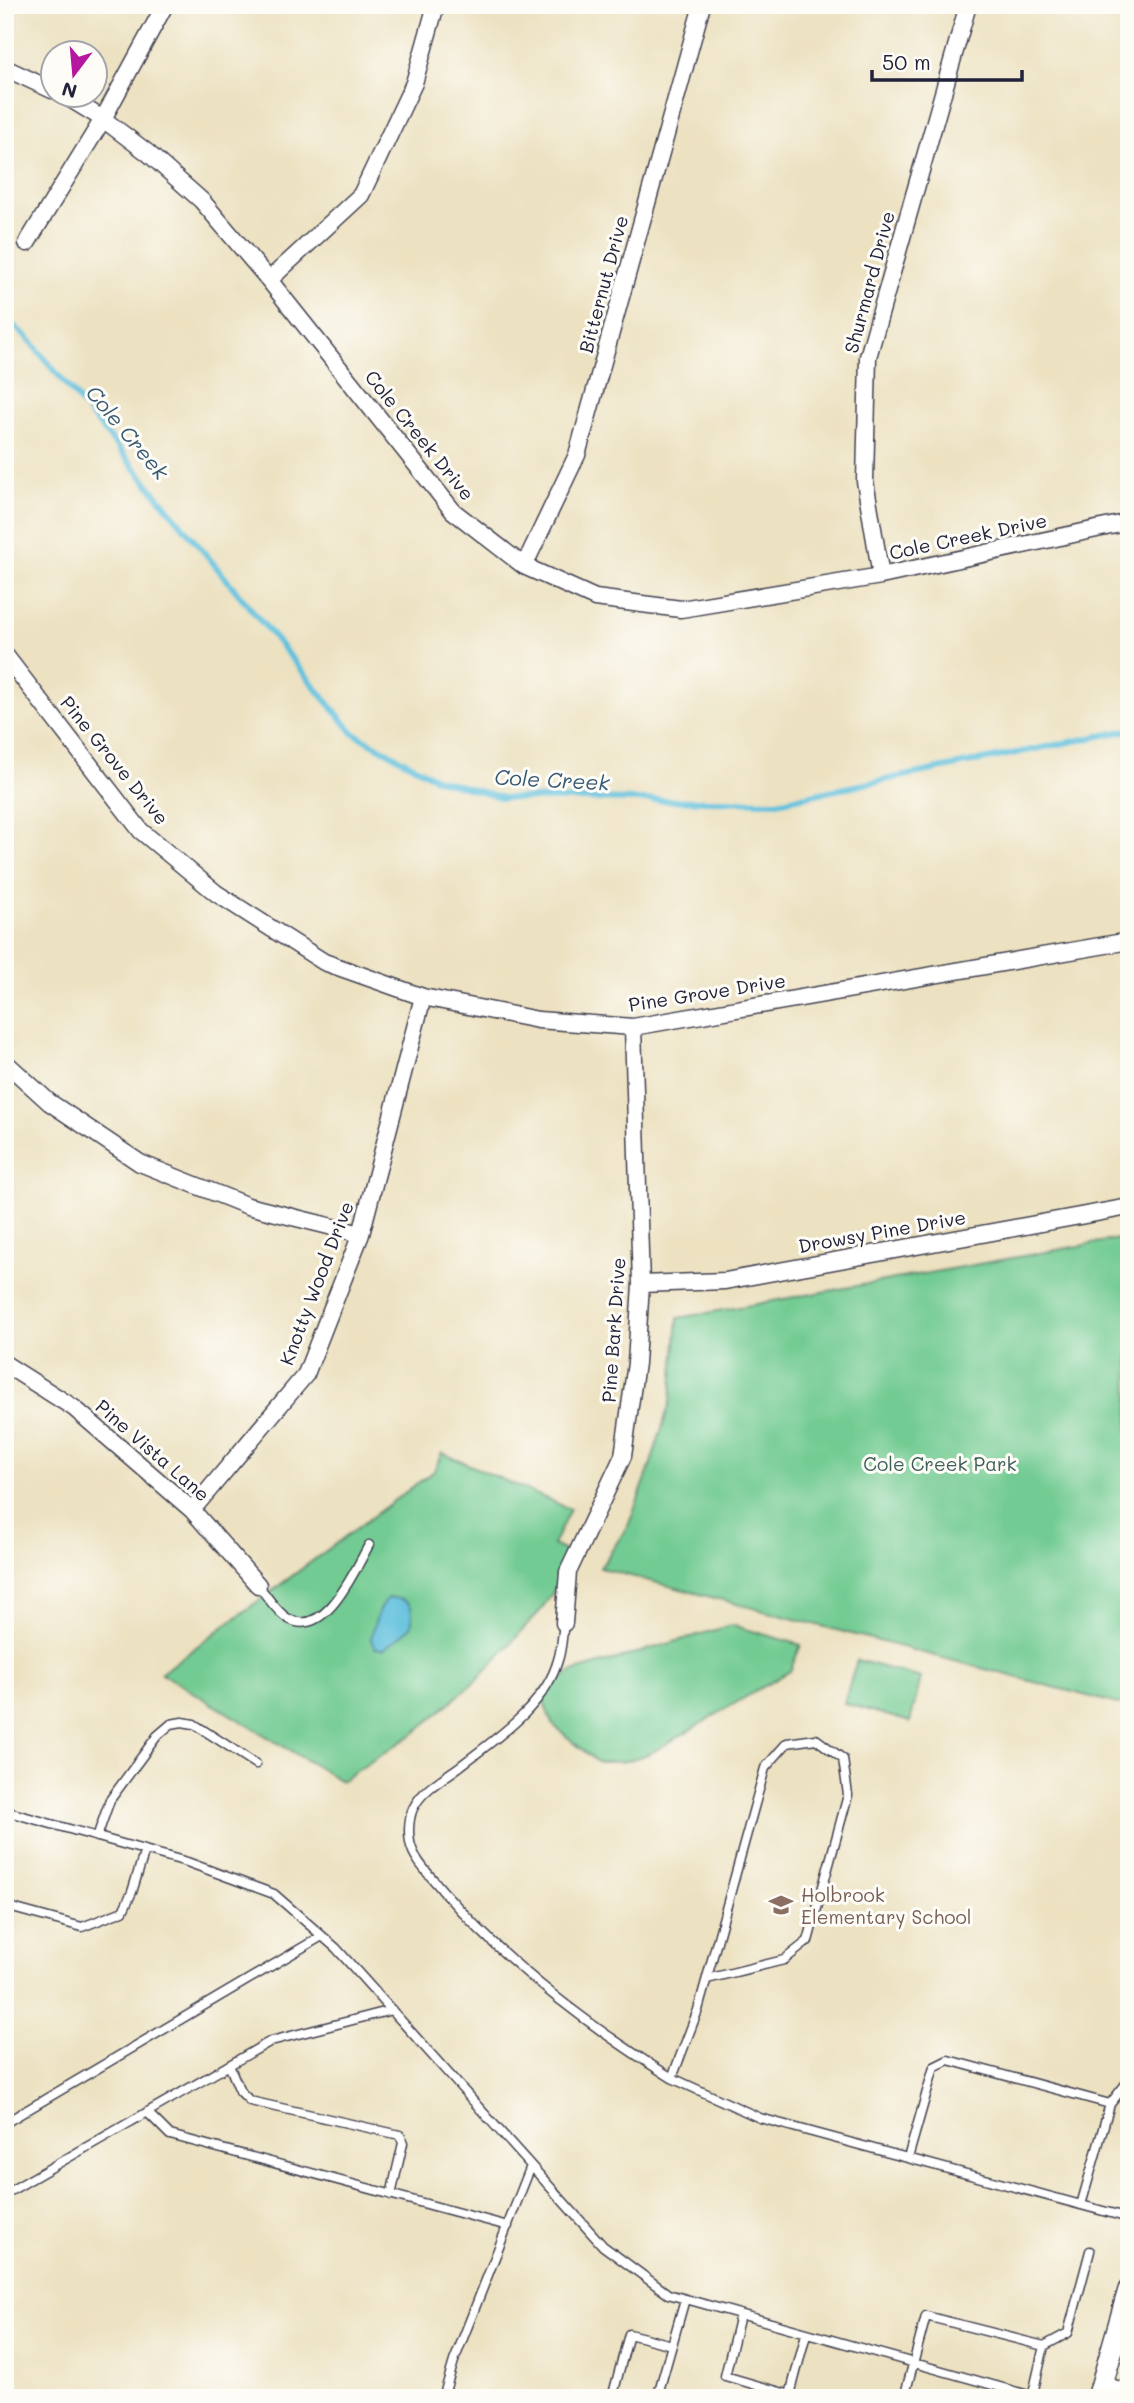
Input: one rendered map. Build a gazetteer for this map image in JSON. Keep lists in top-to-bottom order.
{
  "streets": {
    "street": [
      "Shurmard Drive",
      "Bitternut Drive",
      "Cole Creek Drive",
      "Pine Grove Drive",
      "Drowsy Pine Drive",
      "Knotty Wood Drive",
      "Pine Bark Drive",
      "Pine Vista Lane"
    ]
  },
  "crossings": [
    ["Shurmard Drive", "Cole Creek Drive"],
    ["Bitternut Drive", "Cole Creek Drive"],
    ["Pine Grove Drive", "Knotty Wood Drive"],
    ["Pine Grove Drive", "Pine Bark Drive"],
    ["Drowsy Pine Drive", "Pine Bark Drive"],
    ["Knotty Wood Drive", "Pine Vista Lane"]
  ],
  "water": ["Cole Creek"],
  "parks": ["Cole Creek Park"],
  "places": {
    "school or university": ["Holbrook Elementary School"]
  },
  "scale_bar": "50 m",
  "north": "bottom"
}
